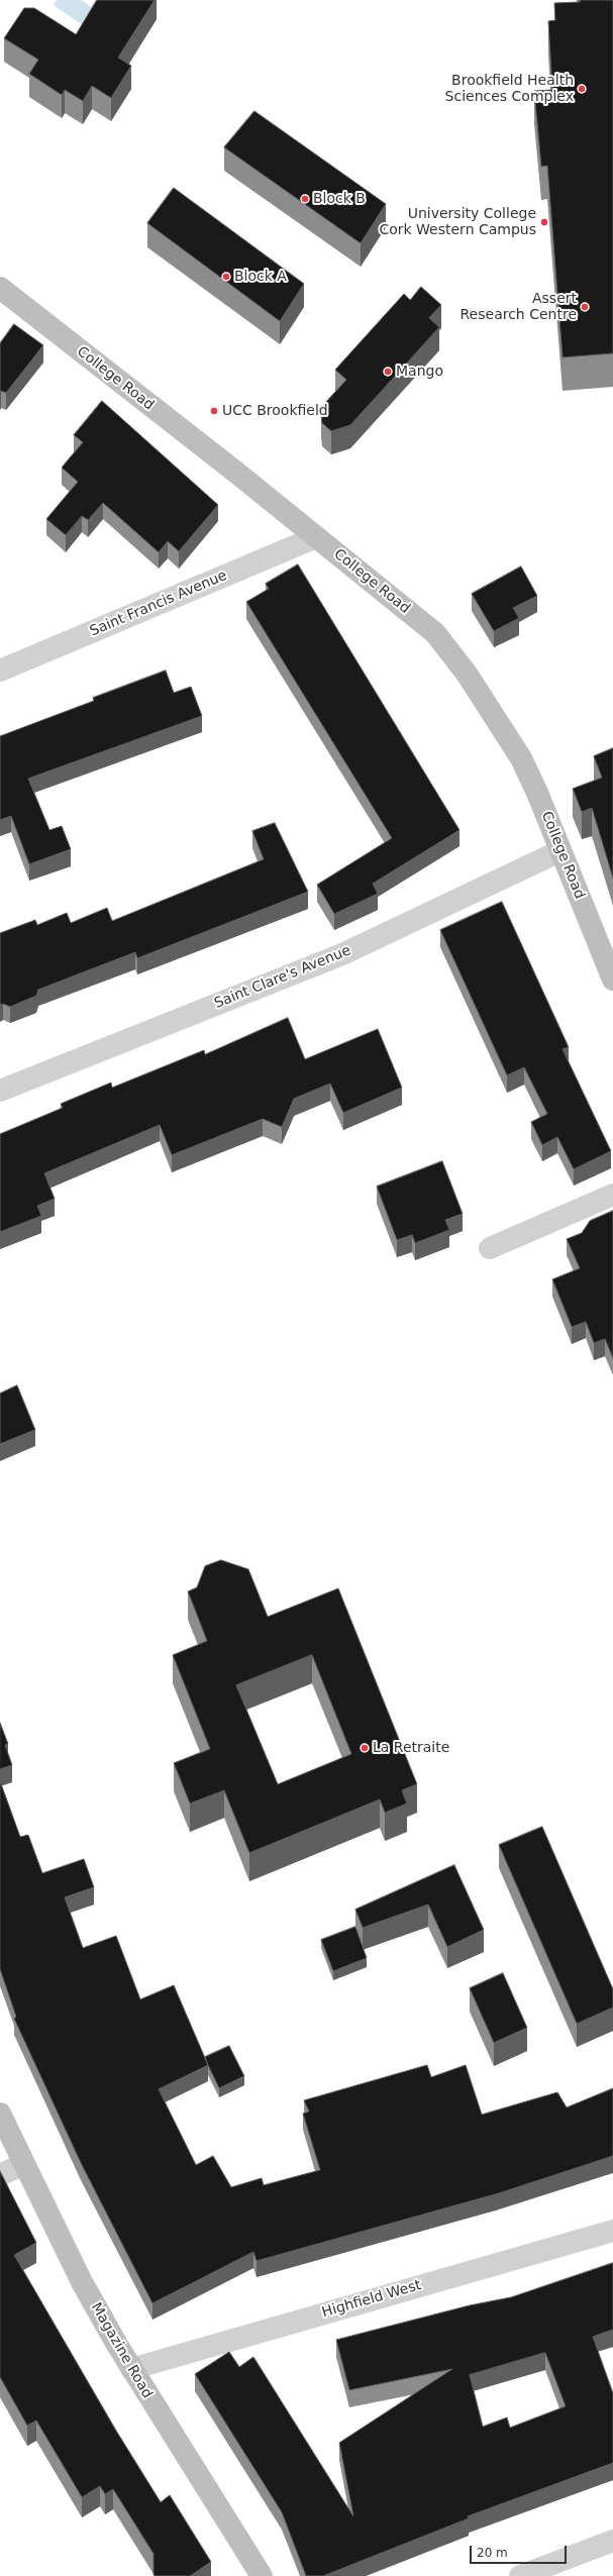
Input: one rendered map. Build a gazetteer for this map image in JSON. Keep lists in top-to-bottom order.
{
  "streets": {
    "street": [
      "College Road",
      "Saint Francis Avenue",
      "Saint Clare's Avenue",
      "Highfield West",
      "Magazine Road"
    ]
  },
  "crossings": [
    ["College Road", "Saint Francis Avenue"],
    ["College Road", "Saint Clare's Avenue"],
    ["Highfield West", "Magazine Road"]
  ],
  "places": [
    "Brookfield Health Sciences Complex",
    "Block B",
    "University College Cork Western Campus",
    "Block A",
    "Assert Research Centre",
    "Mango",
    "UCC Brookfield",
    "La Retraite"
  ],
  "scale_bar": "20 m"
}
